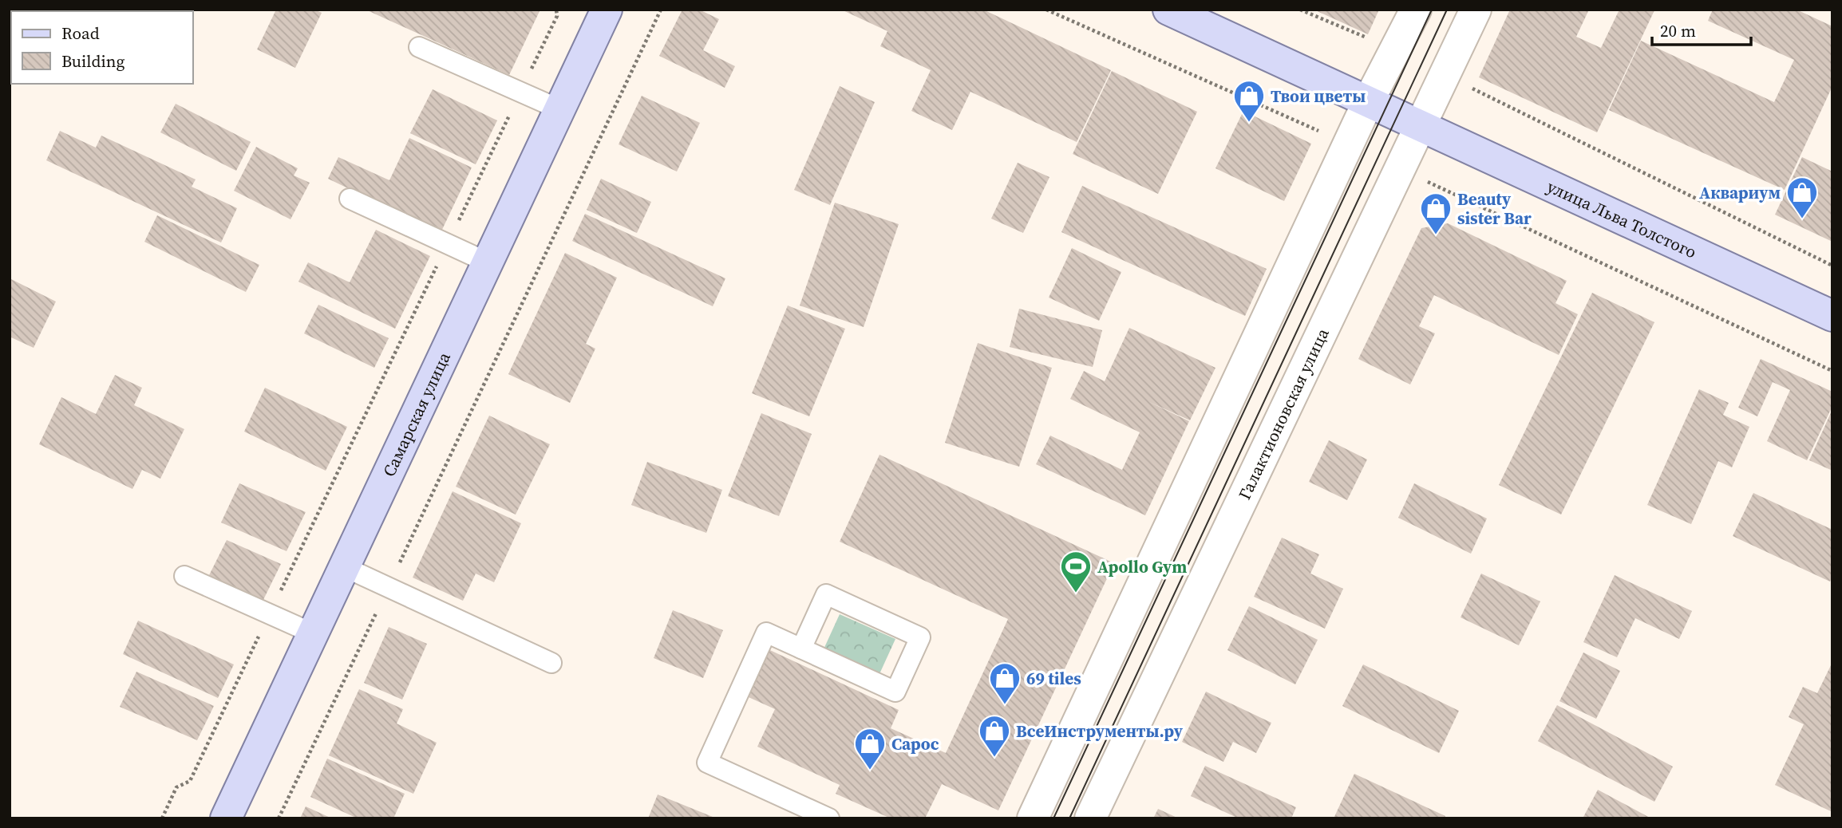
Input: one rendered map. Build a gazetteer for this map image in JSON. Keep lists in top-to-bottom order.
{
  "streets": {
    "main road": ["улица Льва Толстого", "Самарская улица", "Галактионовская улица"]
  },
  "crossings": [
    ["улица Льва Толстого", "Галактионовская улица"]
  ],
  "places": {
    "shop": [
      "Твои цветы",
      "Аквариум",
      "Beauty sister Bar",
      "69 tiles",
      "ВсеИнструменты.ру",
      "Сарос"
    ],
    "sports": ["Apollo Gym"]
  },
  "legend": ["Road", "Building"],
  "scale_bar": "20 m"
}
